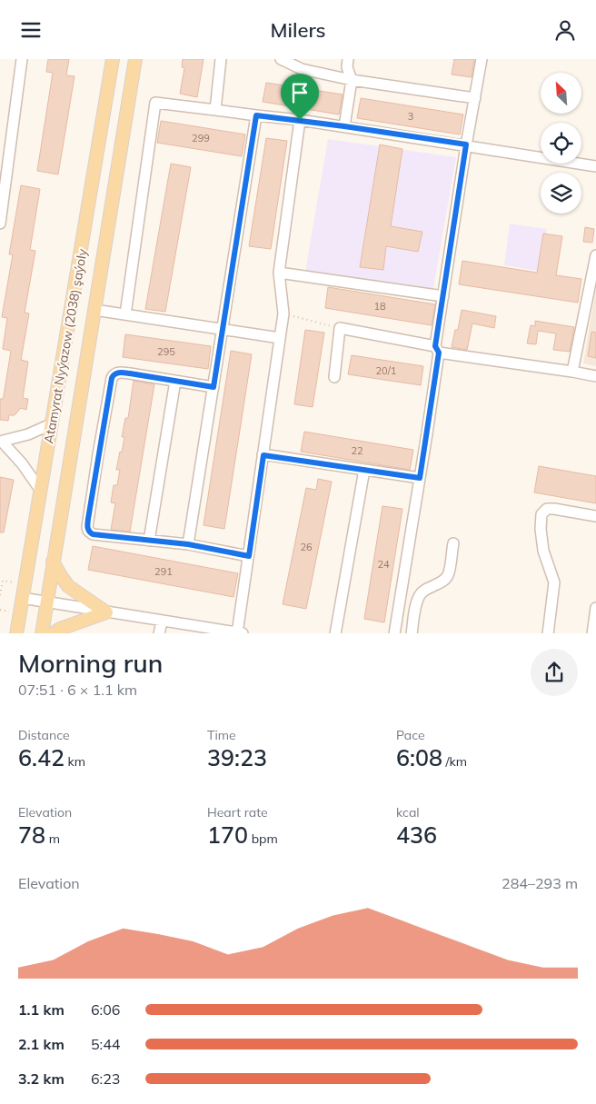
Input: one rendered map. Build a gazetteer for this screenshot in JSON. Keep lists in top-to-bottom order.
{
  "streets": {
    "main road": ["Atamyrat Nyýazow (2038) şaýoly"]
  },
  "house_numbers": [
    "3",
    "299",
    "18",
    "295",
    "20/1",
    "22",
    "26",
    "24",
    "291"
  ],
  "north": "top left",
  "page": {
    "header": "Milers",
    "heading": ["Morning run", "07:51 · 6 × 1.1 km"],
    "stats": [
      ["Distance", "6.42 km"],
      ["Time", "39:23"],
      ["Pace", "6:08 /km"],
      ["Elevation", "78 m"],
      ["Heart rate", "170 bpm"],
      ["kcal", "436"]
    ],
    "chart": ["Elevation", "284–293 m"],
    "list": [
      {
        "name": "1.1 km",
        "note": "6:06"
      },
      {
        "name": "2.1 km",
        "note": "5:44"
      },
      {
        "name": "3.2 km",
        "note": "6:23"
      }
    ]
  }
}
